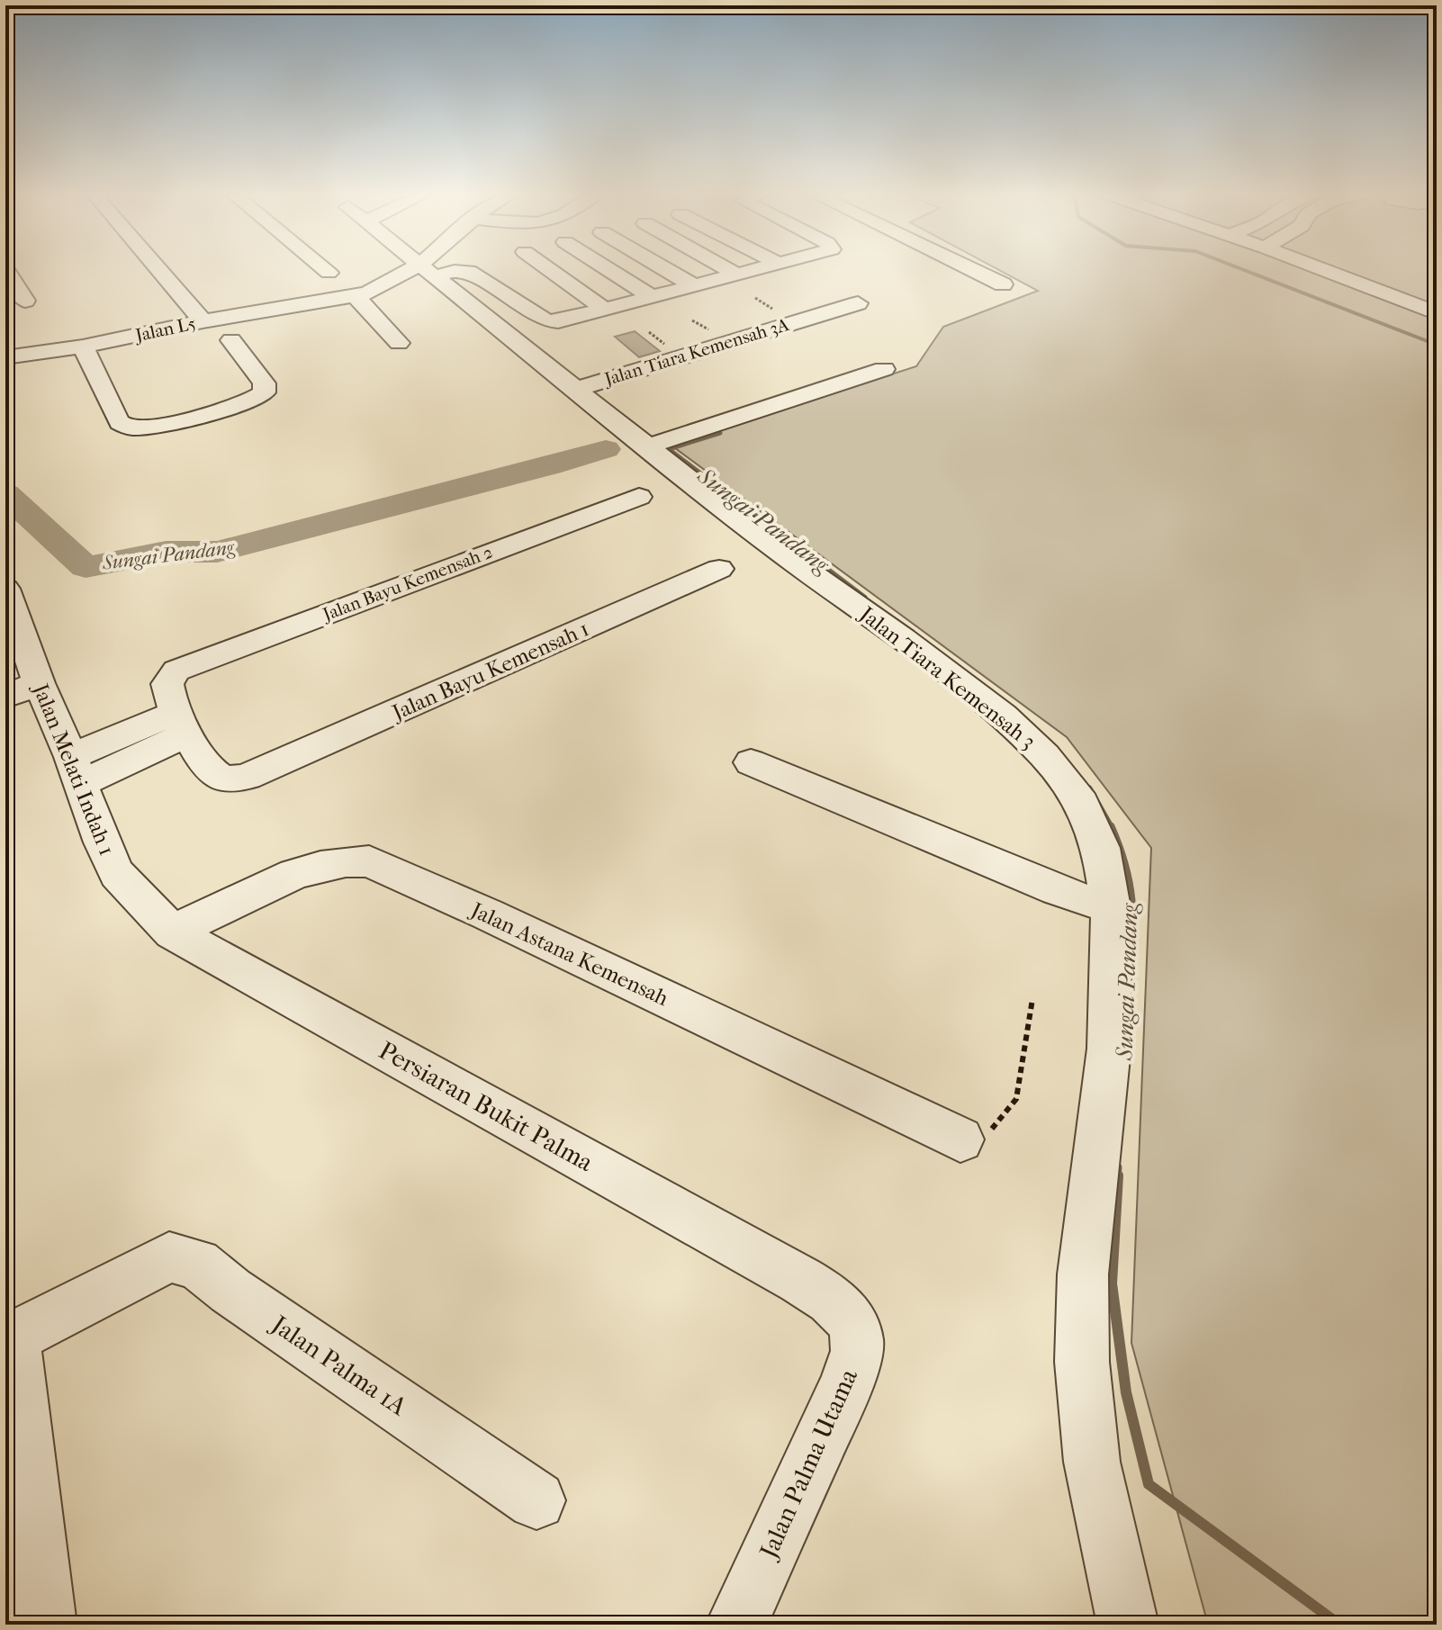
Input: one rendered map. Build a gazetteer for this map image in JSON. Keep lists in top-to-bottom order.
{
  "streets": {
    "street": [
      "Jalan L5",
      "Jalan Tiara Kemensah 3A",
      "Jalan Bayu Kemensah 2",
      "Jalan Bayu Kemensah 1",
      "Jalan Tiara Kemensah 3",
      "Jalan Melati Indah 1",
      "Jalan Astana Kemensah",
      "Persiaran Bukit Palma",
      "Jalan Palma 1A",
      "Jalan Palma Utama"
    ]
  },
  "crossings": [
    ["Jalan Tiara Kemensah 3A", "Jalan Tiara Kemensah 3"],
    ["Jalan Bayu Kemensah 2", "Jalan Bayu Kemensah 1"],
    ["Jalan Melati Indah 1", "Jalan Astana Kemensah"],
    ["Jalan Melati Indah 1", "Persiaran Bukit Palma"],
    ["Jalan Astana Kemensah", "Persiaran Bukit Palma"],
    ["Persiaran Bukit Palma", "Jalan Palma Utama"]
  ],
  "water": ["Sungai Pandang"]
}
